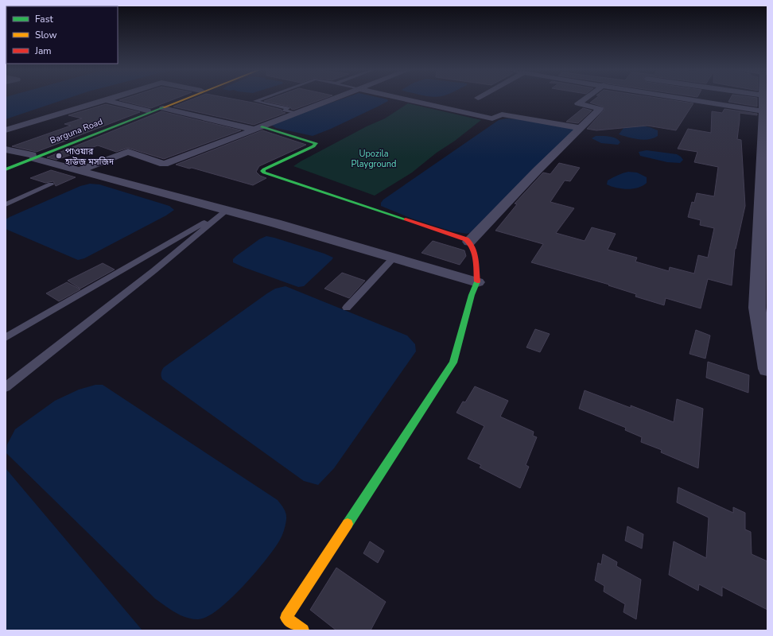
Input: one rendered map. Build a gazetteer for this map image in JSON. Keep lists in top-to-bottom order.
{
  "streets": {
    "main road": ["Barguna Road"]
  },
  "parks": ["Upozila Playground"],
  "places": ["পাওয়ার হাউজ মসজিদ"],
  "legend": ["Fast", "Slow", "Jam"]
}
